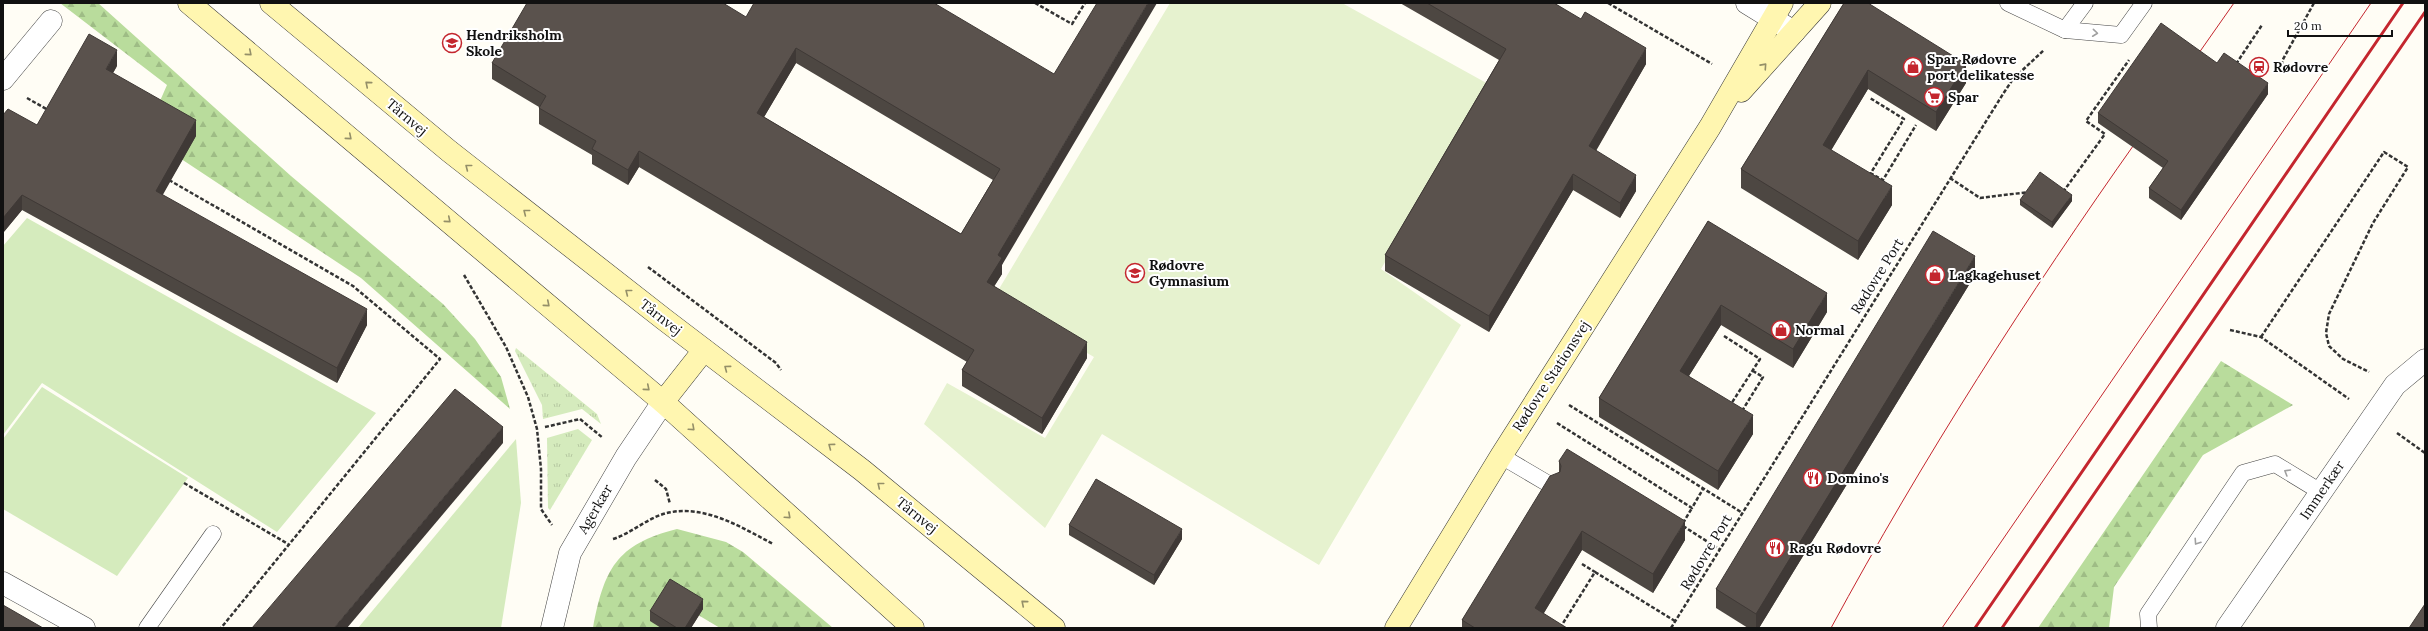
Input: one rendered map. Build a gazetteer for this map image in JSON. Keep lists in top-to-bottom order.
{
  "streets": {
    "street": [
      "Tårnvej",
      "Rødovre Stationsvej",
      "Immerkær",
      "Agerkær"
    ],
    "path": ["Rødovre Port"]
  },
  "places": {
    "school or university": ["Hendriksholm Skole", "Rødovre Gymnasium"],
    "shop": ["Spar Rødovre port delikatesse", "Lagkagehuset", "Normal"],
    "station": ["Rødovre"],
    "supermarket": ["Spar"],
    "restaurant": ["Domino's", "Ragu Rødovre"]
  },
  "scale_bar": "20 m"
}
